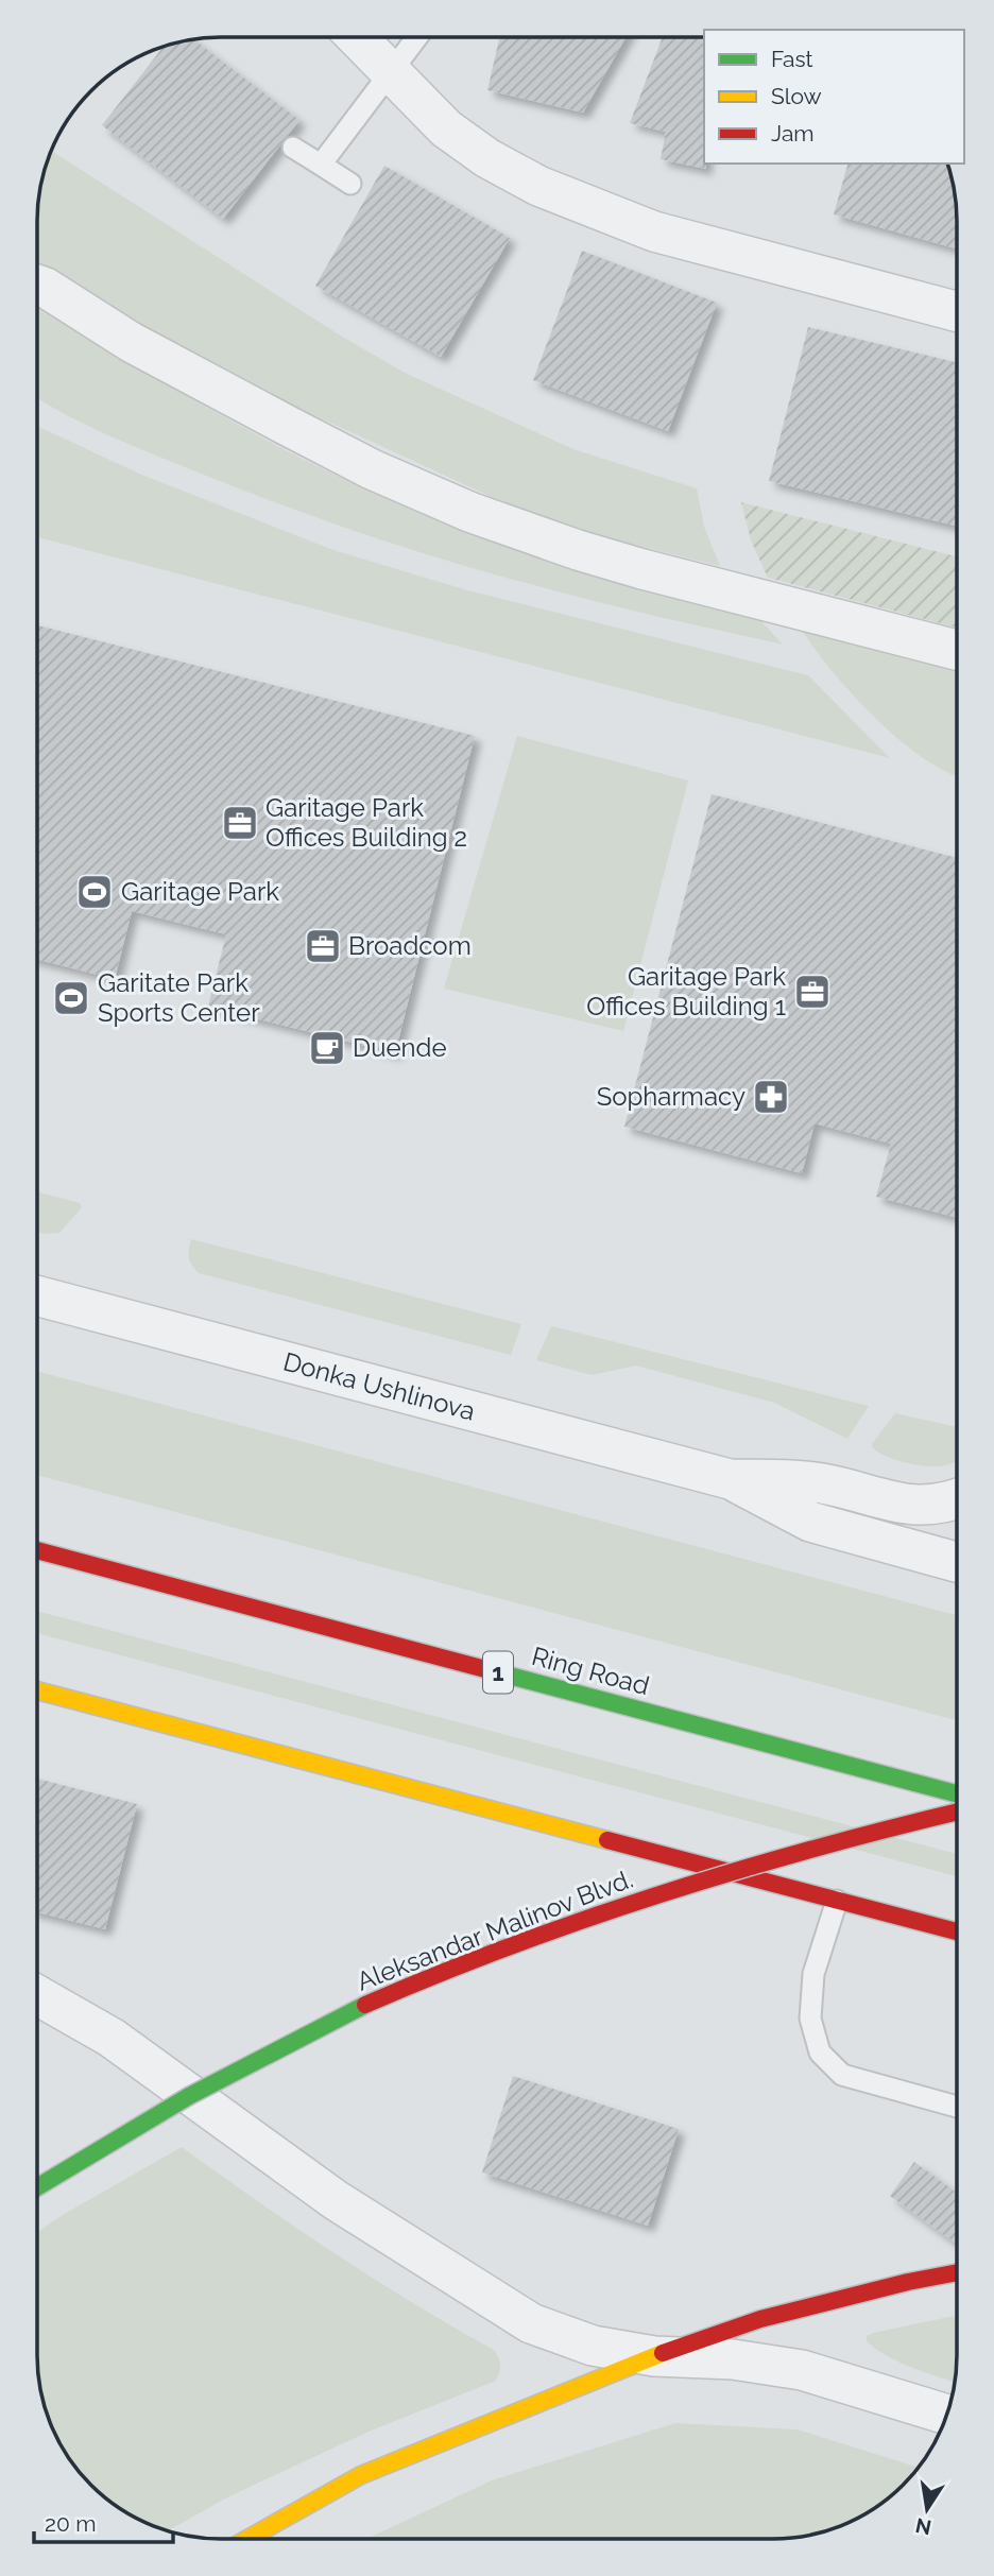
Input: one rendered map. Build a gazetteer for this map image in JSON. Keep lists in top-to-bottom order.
{
  "streets": {
    "main road": ["Ring Road", "1", "Aleksandar Malinov Blvd."],
    "street": ["Donka Ushlinova"]
  },
  "places": {
    "office": ["Garitage Park Offices Building 2", "Broadcom", "Garitage Park Offices Building 1"],
    "sports": ["Garitage Park", "Garitate Park Sports Center"],
    "cafe": ["Duende"],
    "pharmacy": ["Sopharmacy"]
  },
  "legend": ["Fast", "Slow", "Jam"],
  "scale_bar": "20 m",
  "north": "bottom"
}
